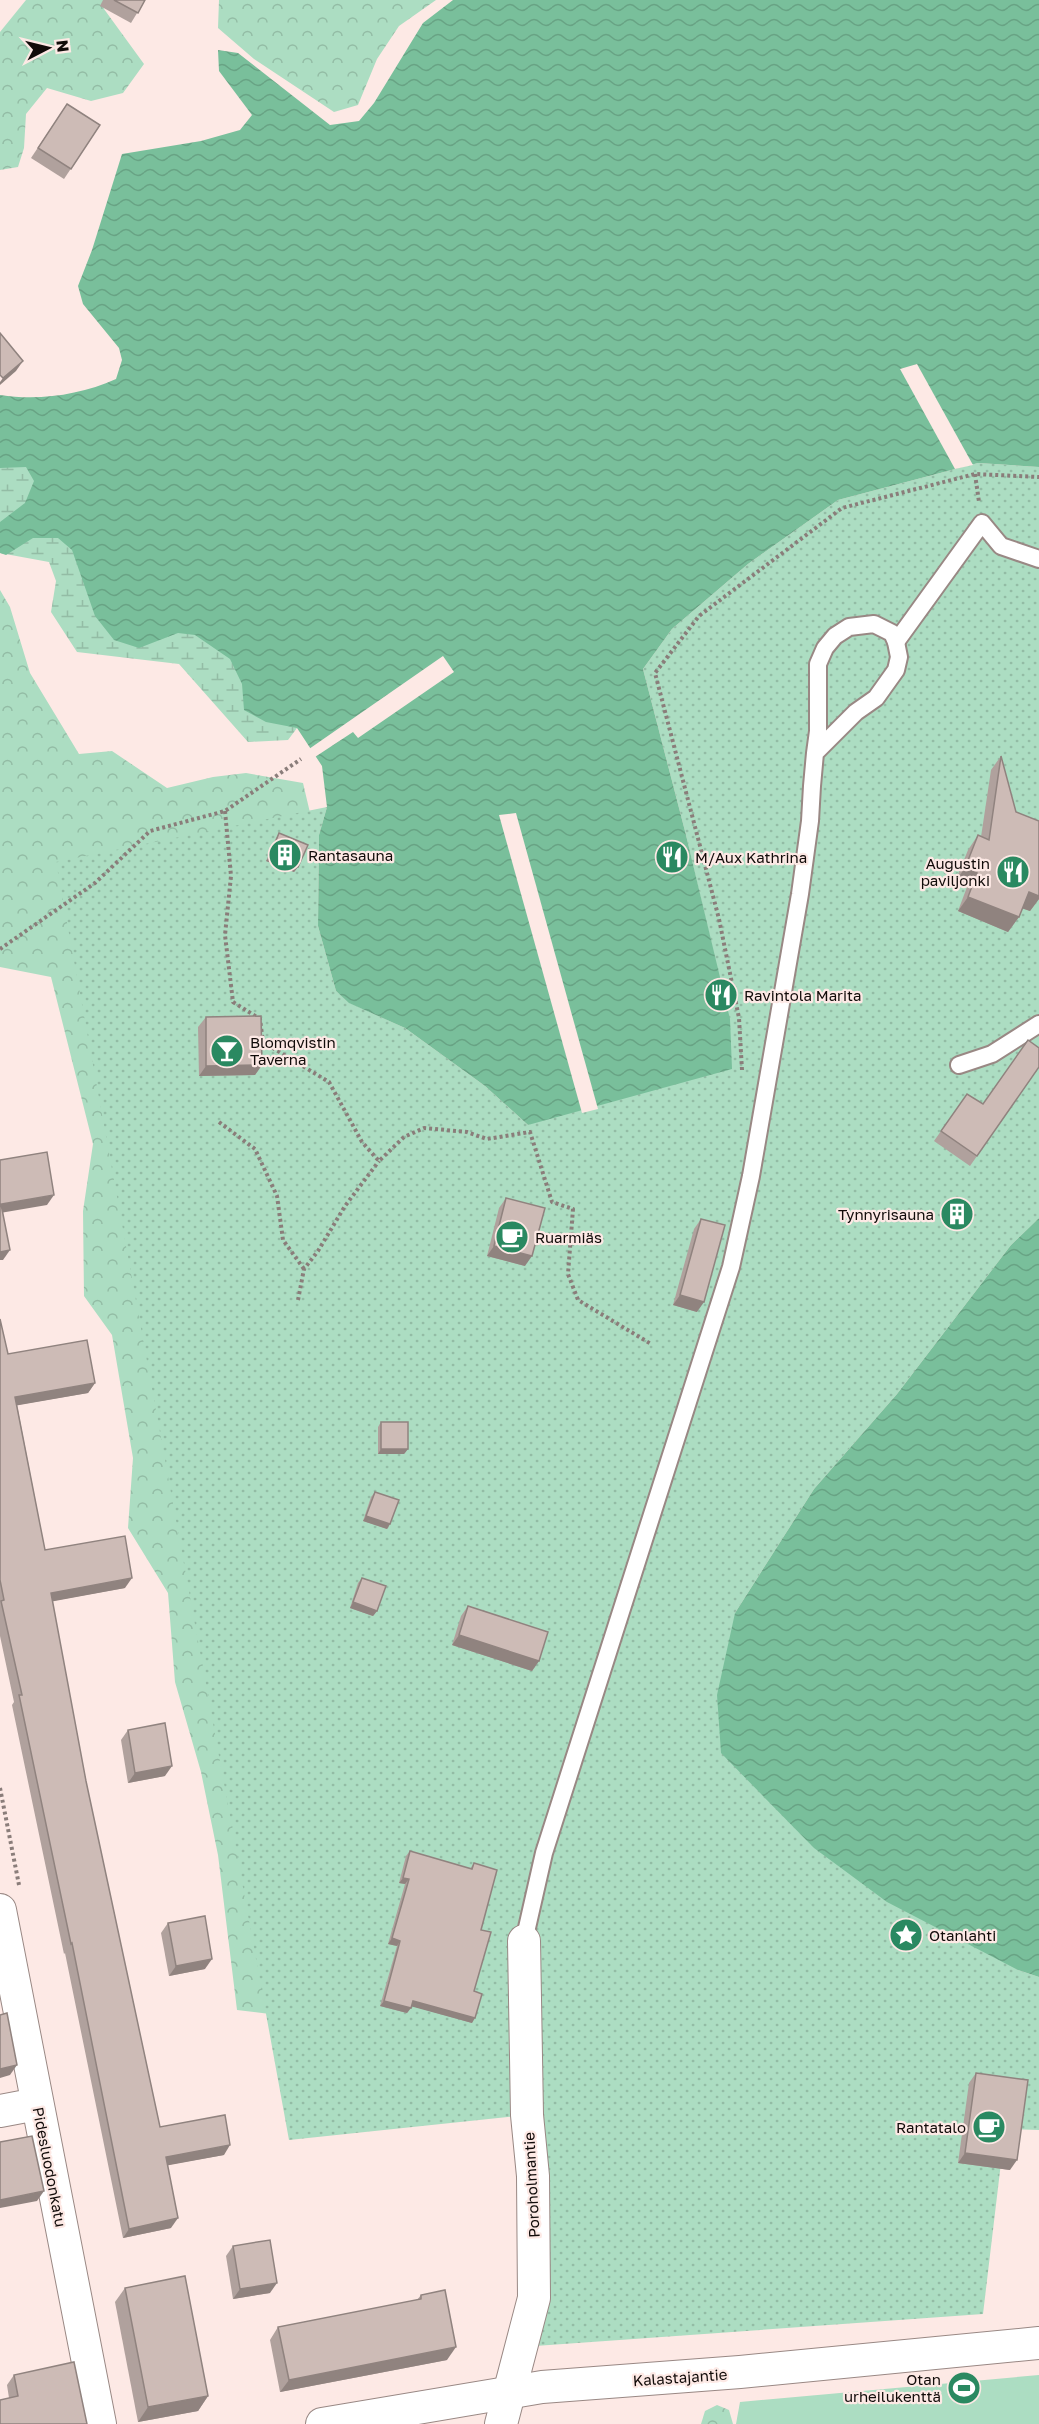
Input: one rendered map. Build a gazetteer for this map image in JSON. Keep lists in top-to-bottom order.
{
  "streets": {
    "street": ["Pidesluodonkatu", "Poroholmantie", "Kalastajantie"]
  },
  "crossings": [
    ["Poroholmantie", "Kalastajantie"]
  ],
  "places": {
    "building": ["Rantasauna", "Tynnyrisauna"],
    "restaurant": ["M/Aux Kathrina", "Augustin paviljonki", "Ravintola Marita"],
    "bar": ["Blomqvistin Taverna"],
    "cafe": ["Ruarmiäs", "Rantatalo"],
    "place": ["Otanlahti"],
    "sports": ["Otan urheilukenttä"]
  },
  "north": "right"
}
